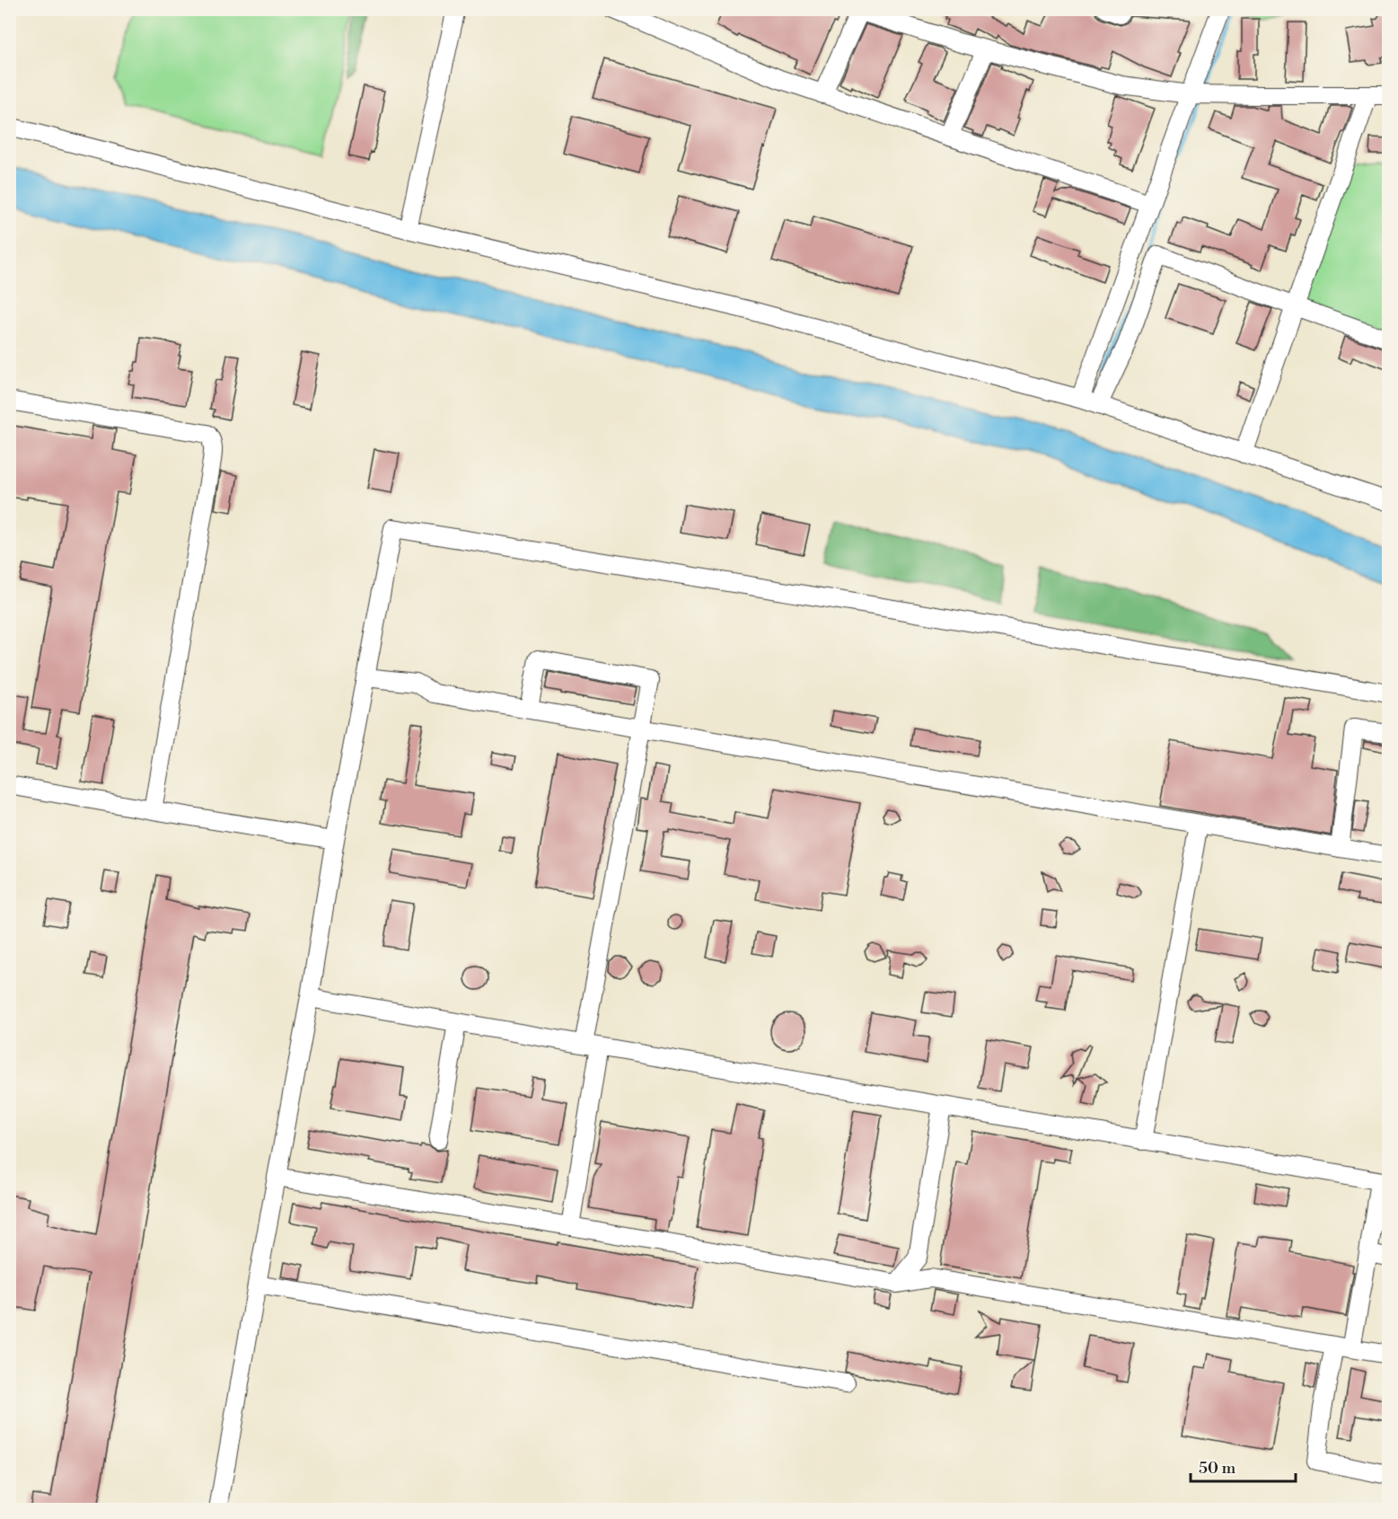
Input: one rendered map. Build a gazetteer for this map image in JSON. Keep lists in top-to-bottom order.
{
  "scale_bar": "50 m"
}
